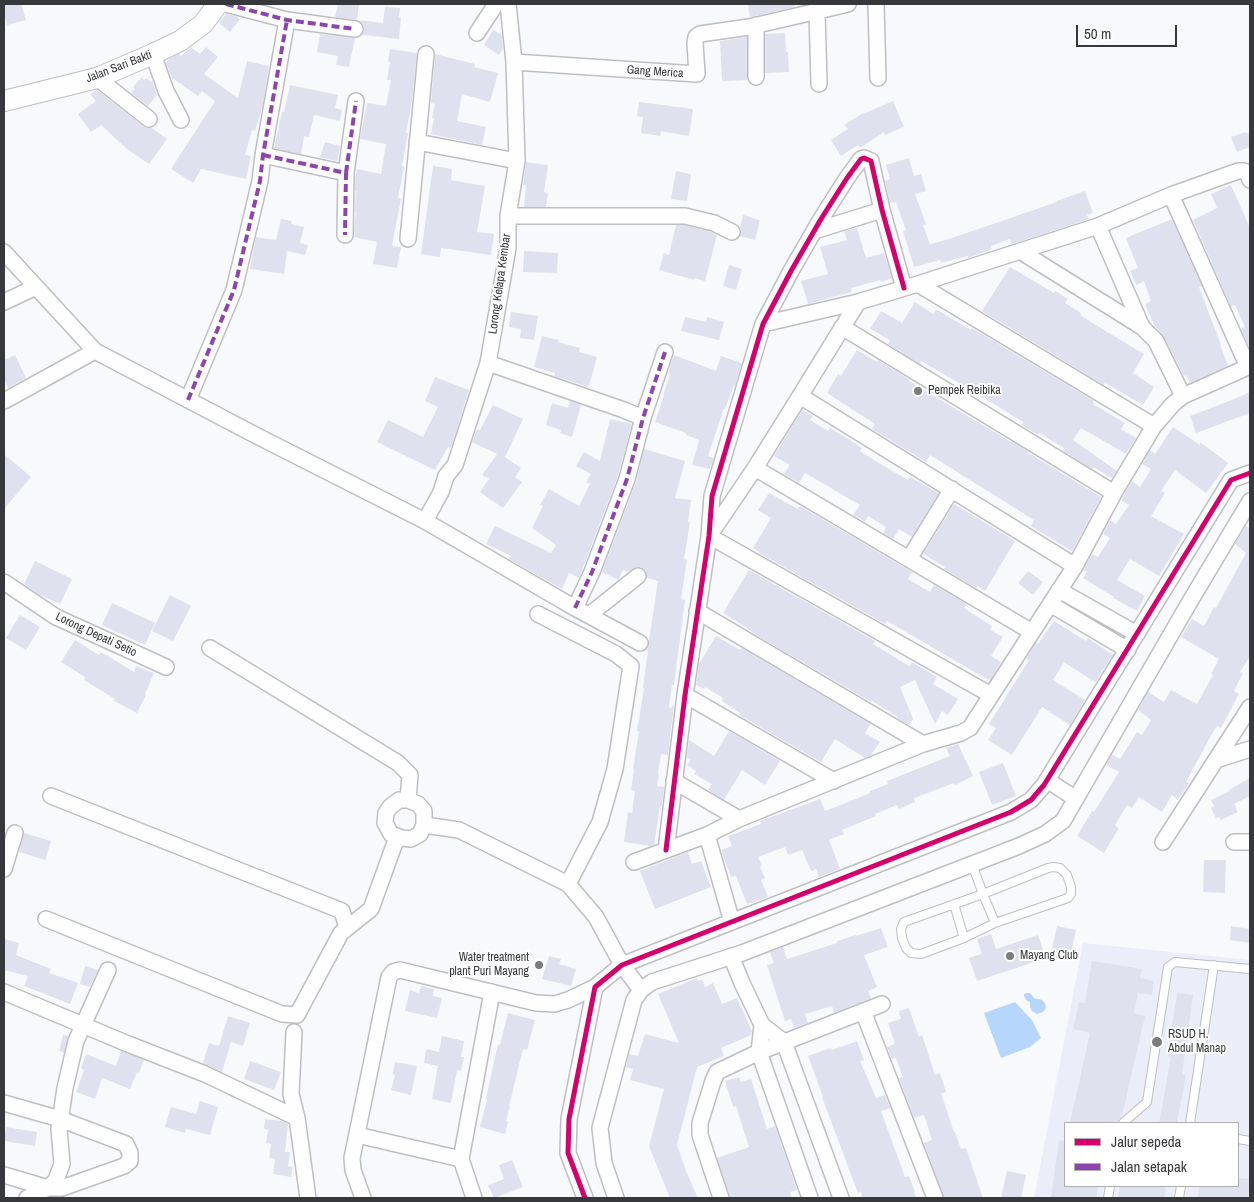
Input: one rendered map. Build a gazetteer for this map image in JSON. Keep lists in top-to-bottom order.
{
  "streets": {
    "main road": ["Jalan Sari Bakti"],
    "street": ["Gang Merica", "Lorong Kelapa Kembar", "Lorong Depati Setio"]
  },
  "crossings": [
    ["Gang Merica", "Lorong Kelapa Kembar"]
  ],
  "places": [
    "Pempek Reibika",
    "Mayang Club",
    "Water treatment plant Puri Mayang",
    "RSUD H. Abdul Manap"
  ],
  "legend": ["Jalur sepeda", "Jalan setapak"],
  "scale_bar": "50 m"
}
